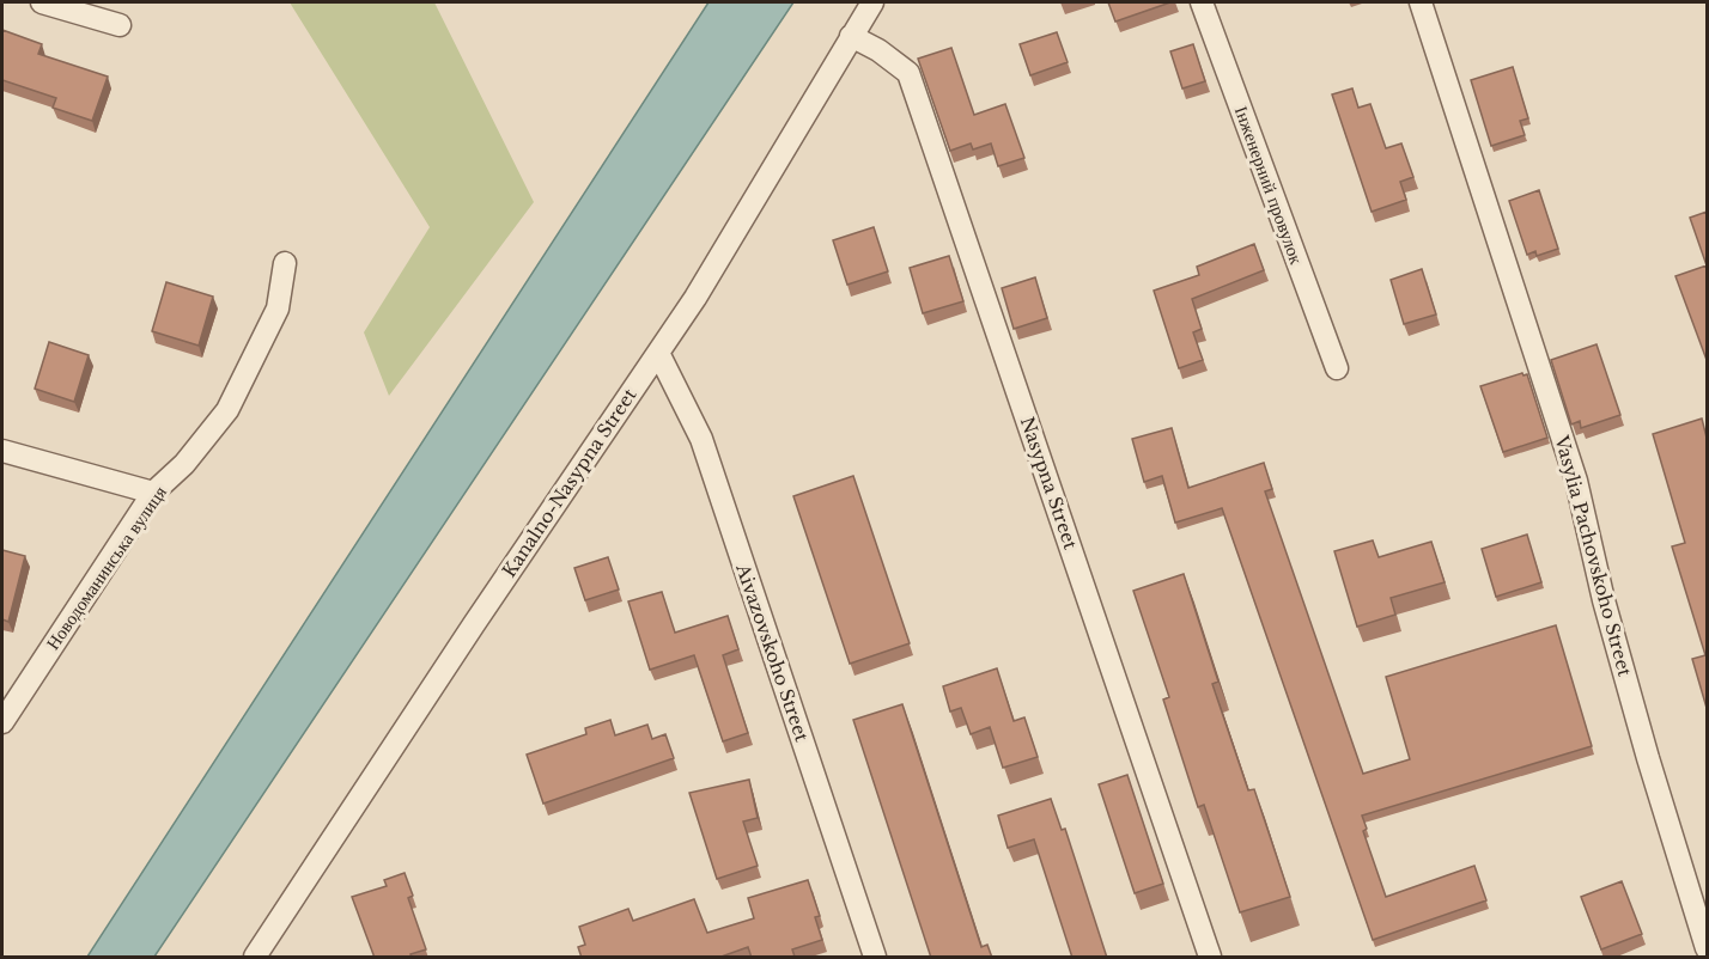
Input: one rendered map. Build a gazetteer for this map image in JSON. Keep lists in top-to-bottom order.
{
  "streets": {
    "street": [
      "Інженерний провулок",
      "Kanalno-Nasypna Street",
      "Nasypna Street",
      "Vasylia Pachovskoho Street",
      "Новодоманинська вулиця",
      "Aivazovskoho Street"
    ]
  },
  "crossings": [
    ["Kanalno-Nasypna Street", "Nasypna Street"],
    ["Kanalno-Nasypna Street", "Aivazovskoho Street"]
  ]
}
